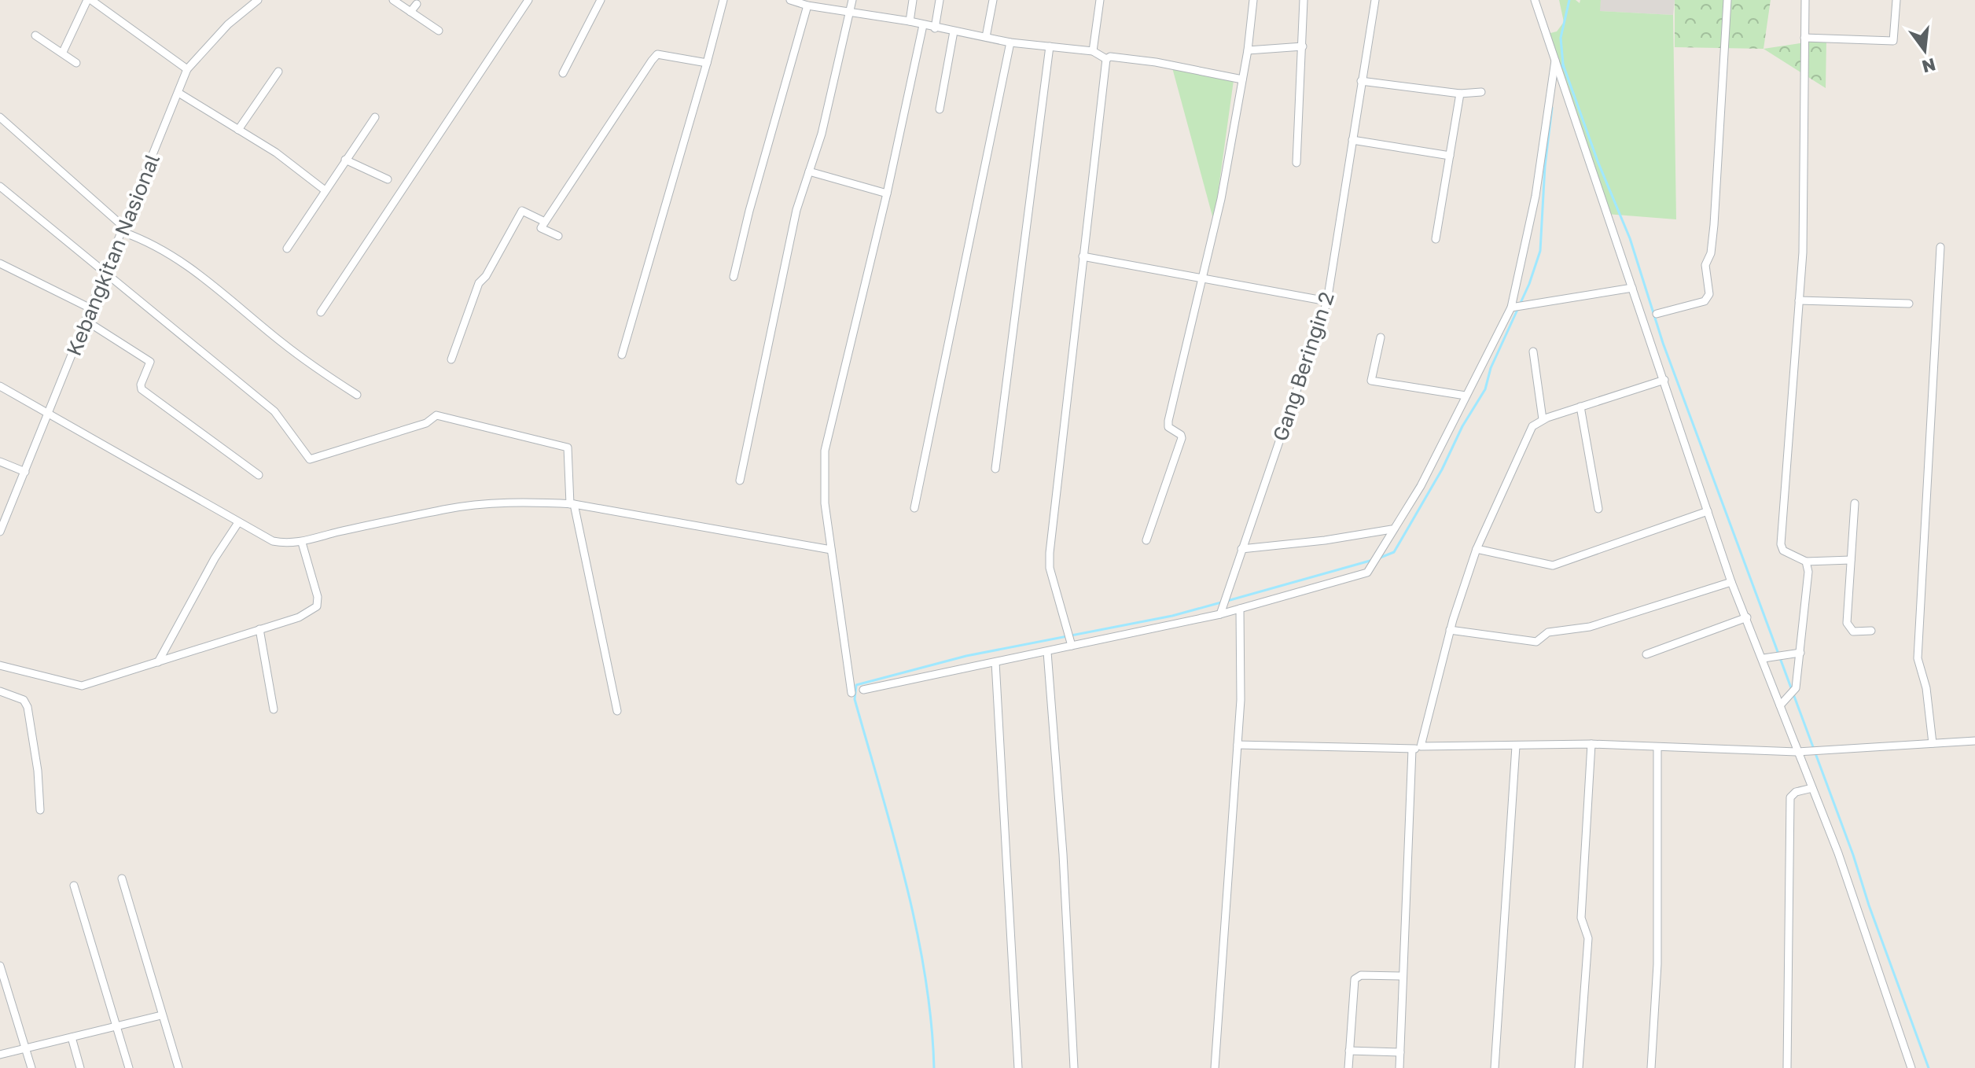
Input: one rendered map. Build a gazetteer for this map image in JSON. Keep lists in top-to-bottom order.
{
  "streets": {
    "street": ["Kebangkitan Nasional", "Gang Beringin 2"]
  },
  "north": "bottom"
}
